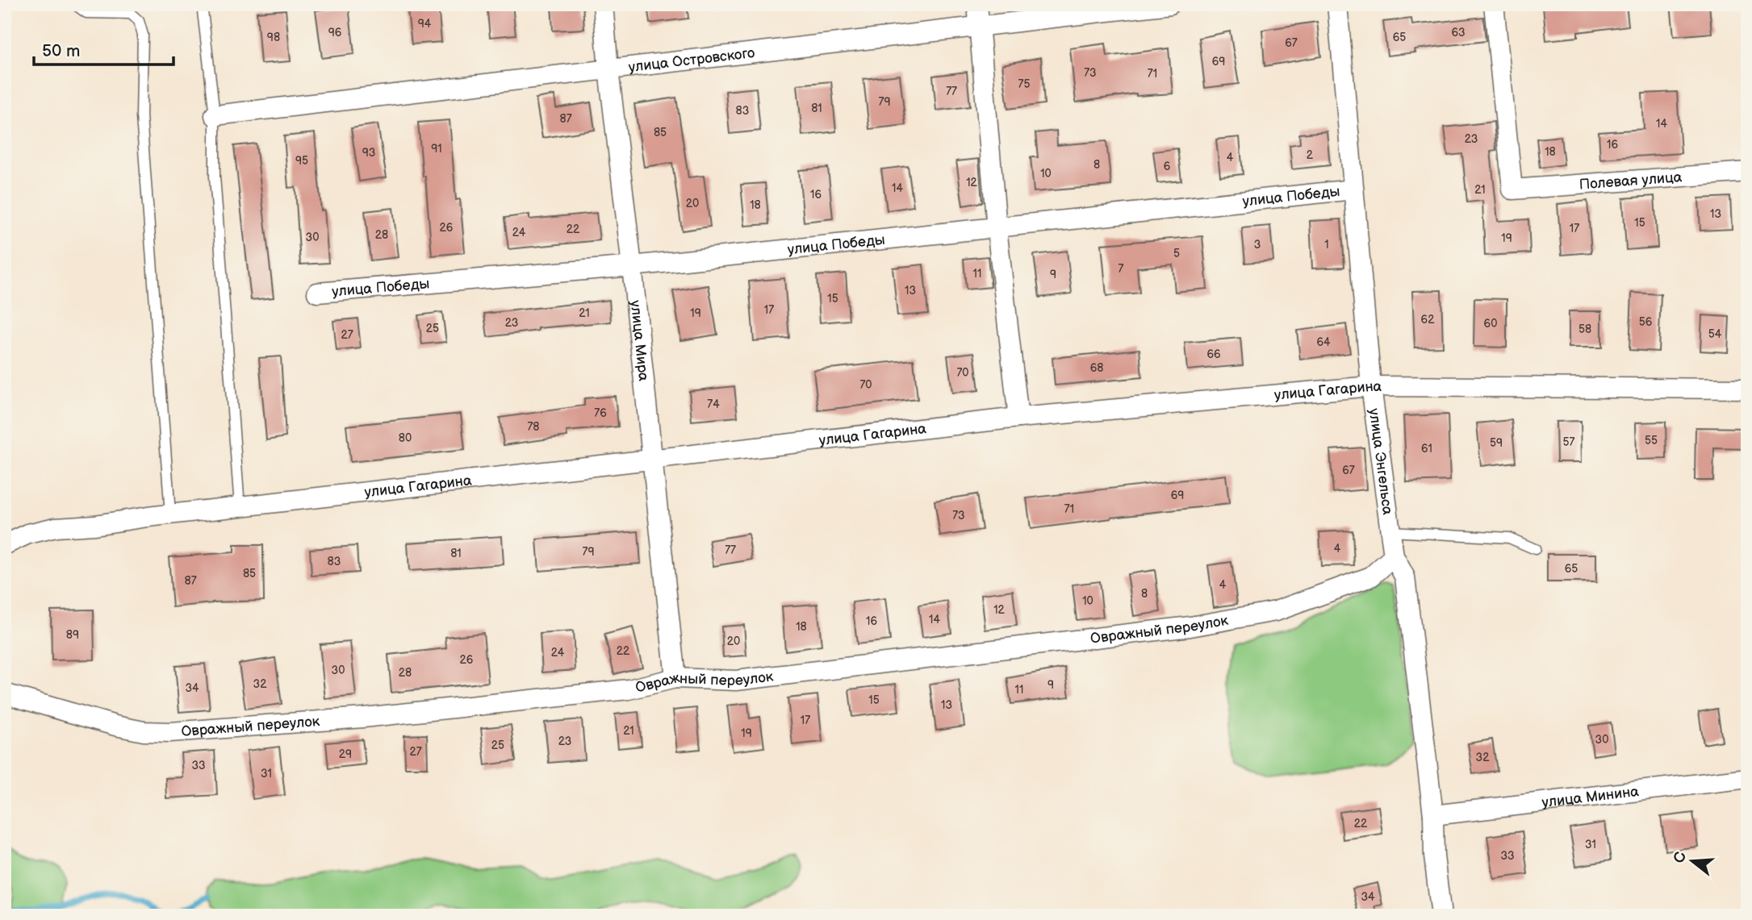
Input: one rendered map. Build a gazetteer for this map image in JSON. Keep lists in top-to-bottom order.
{
  "streets": {
    "street": [
      "улица Островского",
      "Полевая улица",
      "улица Победы",
      "улица Мира",
      "улица Гагарина",
      "улица Энгельса",
      "Овражный переулок",
      "улица Минина"
    ]
  },
  "crossings": [
    ["улица Островского", "улица Мира"],
    ["улица Победы", "улица Мира"],
    ["улица Победы", "улица Энгельса"],
    ["улица Мира", "улица Гагарина"],
    ["улица Мира", "Овражный переулок"],
    ["улица Гагарина", "улица Энгельса"],
    ["улица Энгельса", "Овражный переулок"],
    ["улица Энгельса", "улица Минина"]
  ],
  "house_numbers": [
    "94",
    "96",
    "63",
    "98",
    "65",
    "67",
    "69",
    "73",
    "71",
    "75",
    "77",
    "79",
    "81",
    "83",
    "87",
    "14",
    "85",
    "23",
    "16",
    "91",
    "18",
    "93",
    "2",
    "4",
    "95",
    "8",
    "6",
    "10",
    "12",
    "14",
    "21",
    "16",
    "20",
    "18",
    "13",
    "15",
    "26",
    "17",
    "22",
    "24",
    "28",
    "30",
    "19",
    "3",
    "1",
    "5",
    "7",
    "11",
    "9",
    "13",
    "15",
    "17",
    "21",
    "19",
    "62",
    "56",
    "23",
    "60",
    "25",
    "58",
    "54",
    "27",
    "64",
    "66",
    "68",
    "70",
    "70",
    "74",
    "76",
    "78",
    "80",
    "55",
    "57",
    "59",
    "61",
    "67",
    "69",
    "71",
    "73",
    "4",
    "77",
    "79",
    "81",
    "83",
    "65",
    "85",
    "87",
    "4",
    "8",
    "10",
    "12",
    "14",
    "16",
    "18",
    "89",
    "20",
    "22",
    "24",
    "26",
    "30",
    "28",
    "32",
    "9",
    "34",
    "11",
    "15",
    "13",
    "17",
    "21",
    "19",
    "30",
    "23",
    "25",
    "27",
    "29",
    "32",
    "33",
    "31",
    "22",
    "31",
    "33",
    "34"
  ],
  "scale_bar": "50 m",
  "north": "left"
}
